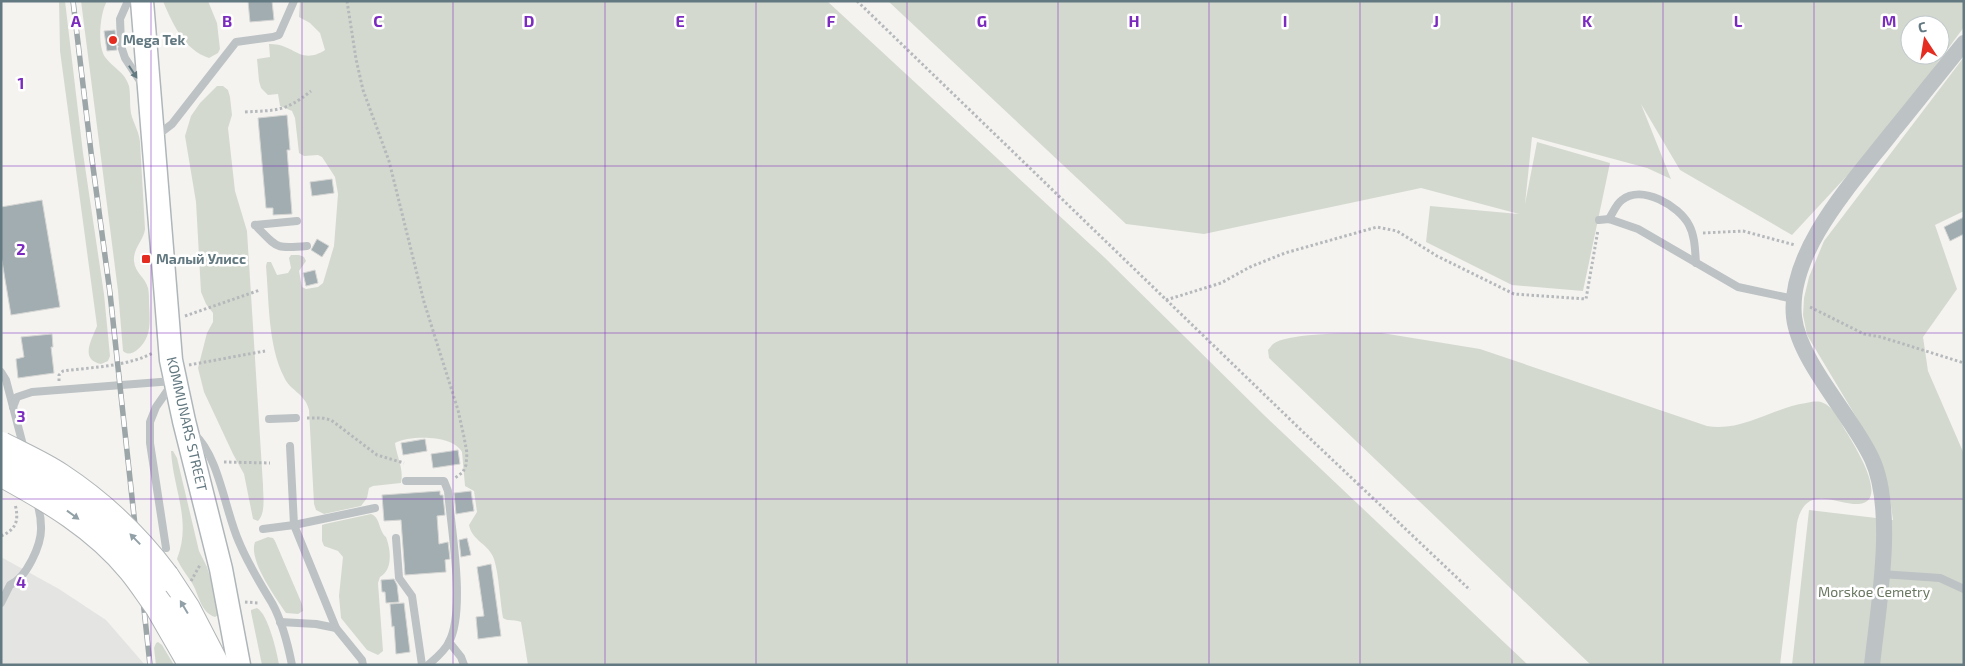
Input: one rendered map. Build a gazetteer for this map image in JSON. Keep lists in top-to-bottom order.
{
  "streets": {
    "main road": ["KOMMUNARS STREET"]
  },
  "parks": ["Morskoe Cemetry"],
  "places": {
    "other": ["Mega Tek"],
    "transit": ["Малый Улисс"]
  },
  "north": "top",
  "grid": {
    "columns": [
      "A",
      "B",
      "C",
      "D",
      "E",
      "F",
      "G",
      "H",
      "I",
      "J",
      "K",
      "L",
      "M"
    ],
    "rows": [
      "1",
      "2",
      "3",
      "4"
    ]
  }
}
